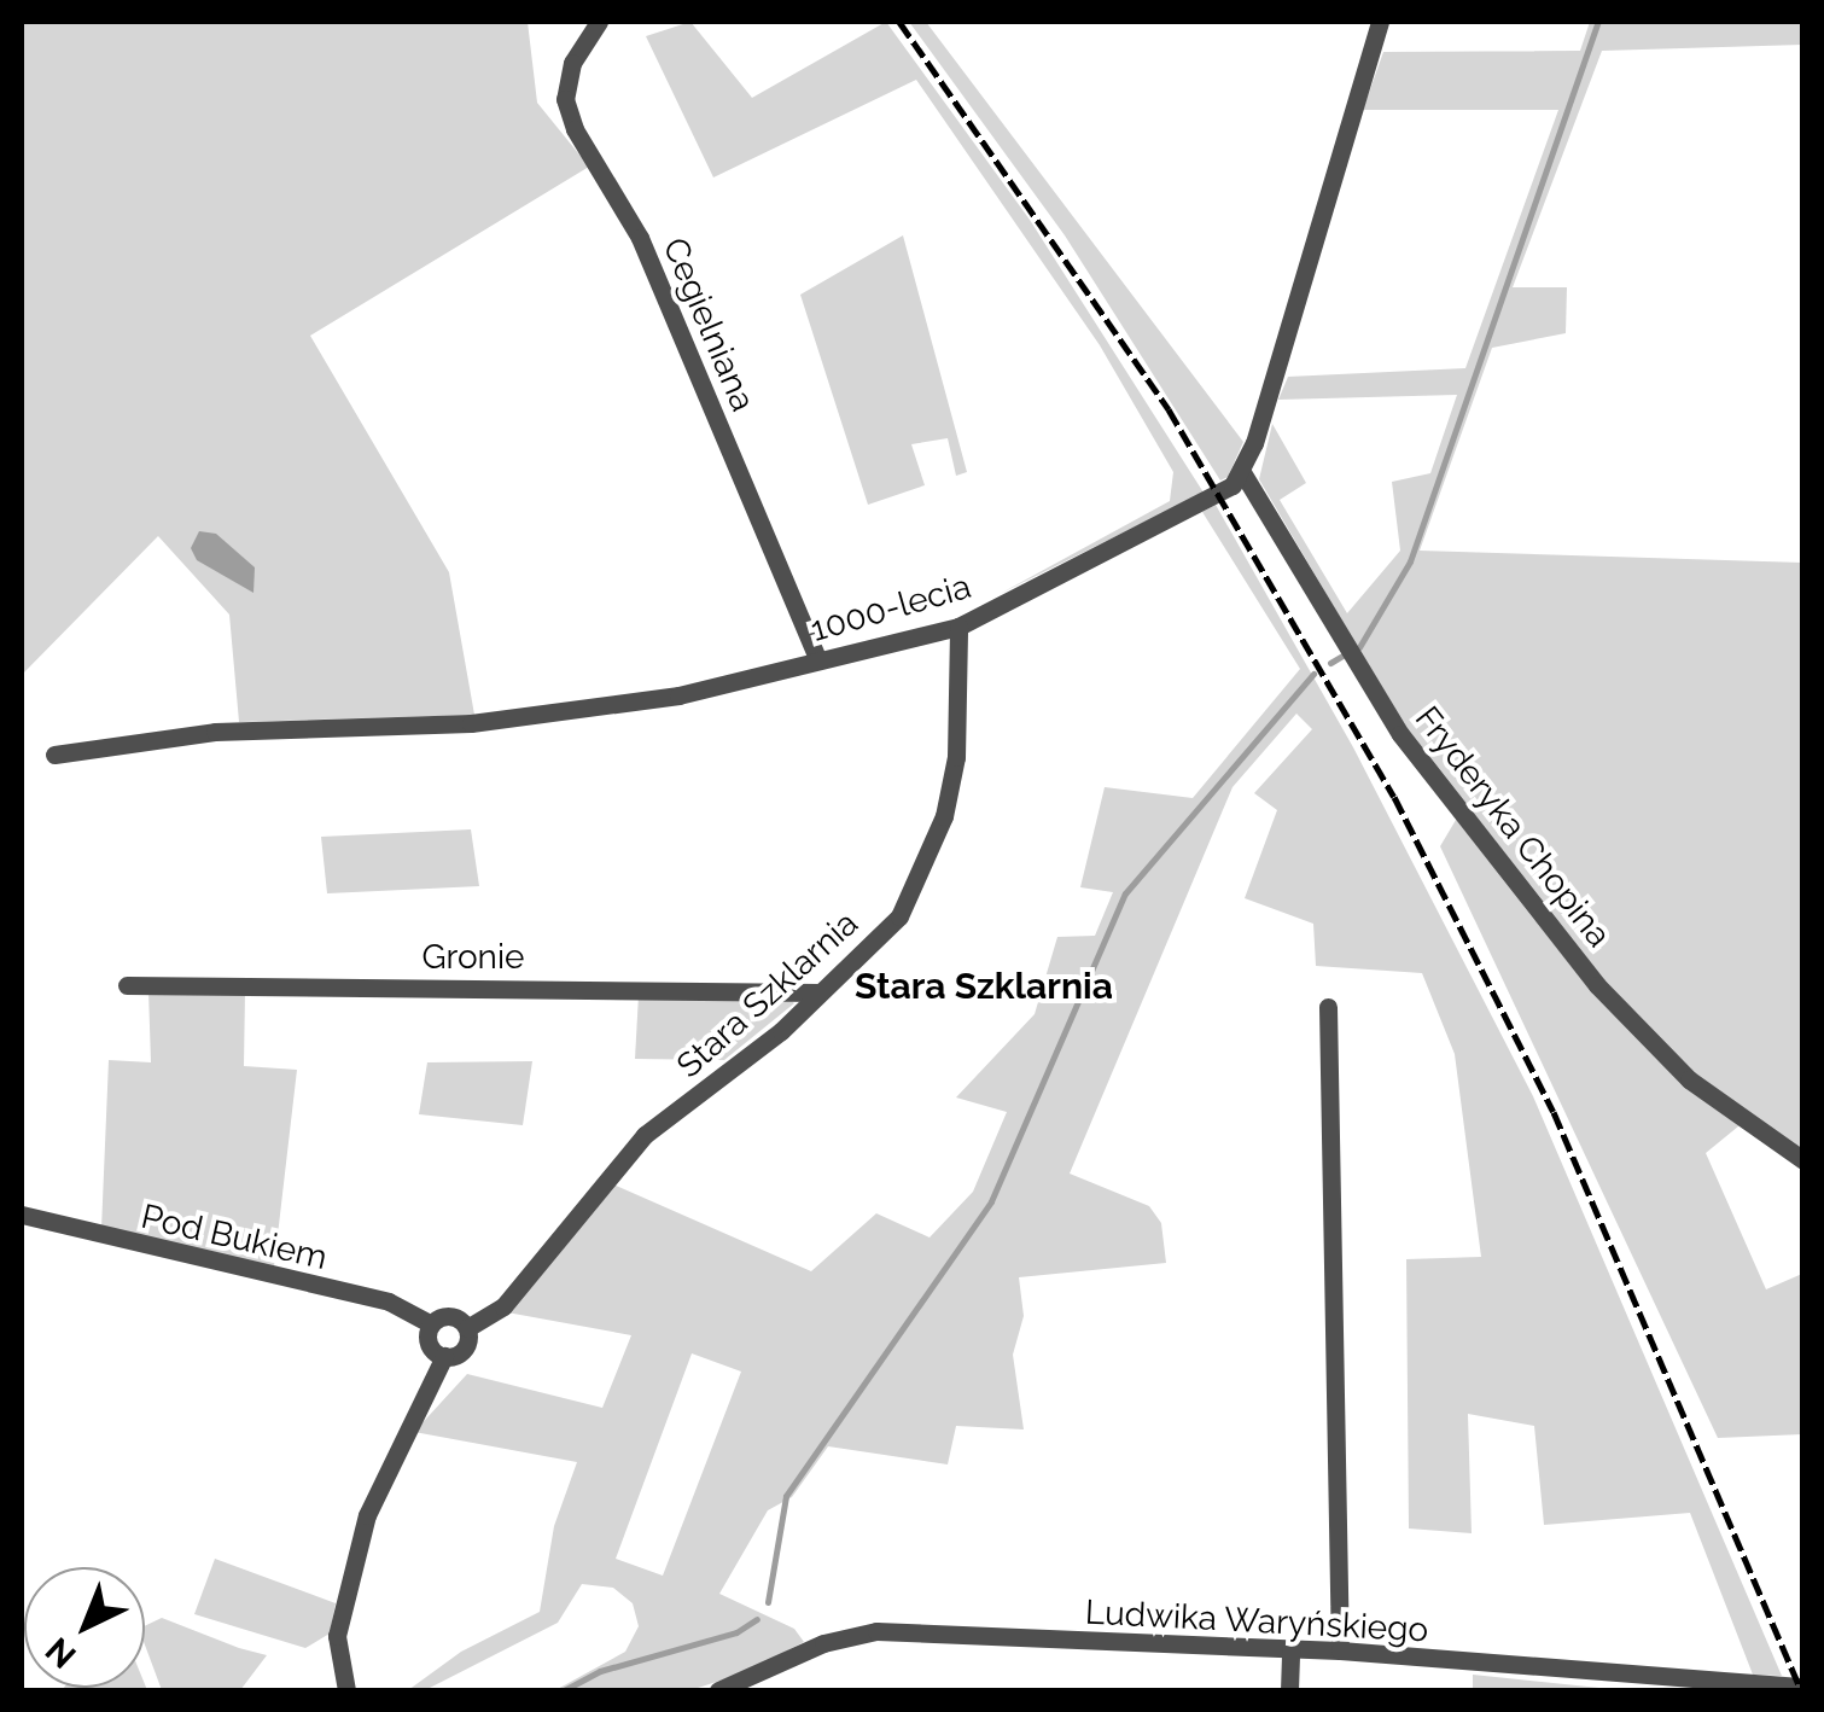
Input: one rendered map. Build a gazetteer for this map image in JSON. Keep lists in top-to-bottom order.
{
  "streets": {
    "street": [
      "Cegielniana",
      "1000-lecia",
      "Fryderyka Chopina",
      "Gronie",
      "Stara Szklarnia",
      "Pod Bukiem",
      "Ludwika Waryńskiego"
    ]
  },
  "crossings": [
    ["Cegielniana", "1000-lecia"],
    ["1000-lecia", "Fryderyka Chopina"],
    ["1000-lecia", "Stara Szklarnia"],
    ["Gronie", "Stara Szklarnia"],
    ["Stara Szklarnia", "Pod Bukiem"]
  ],
  "districts": ["Stara Szklarnia"],
  "north": "bottom left"
}
